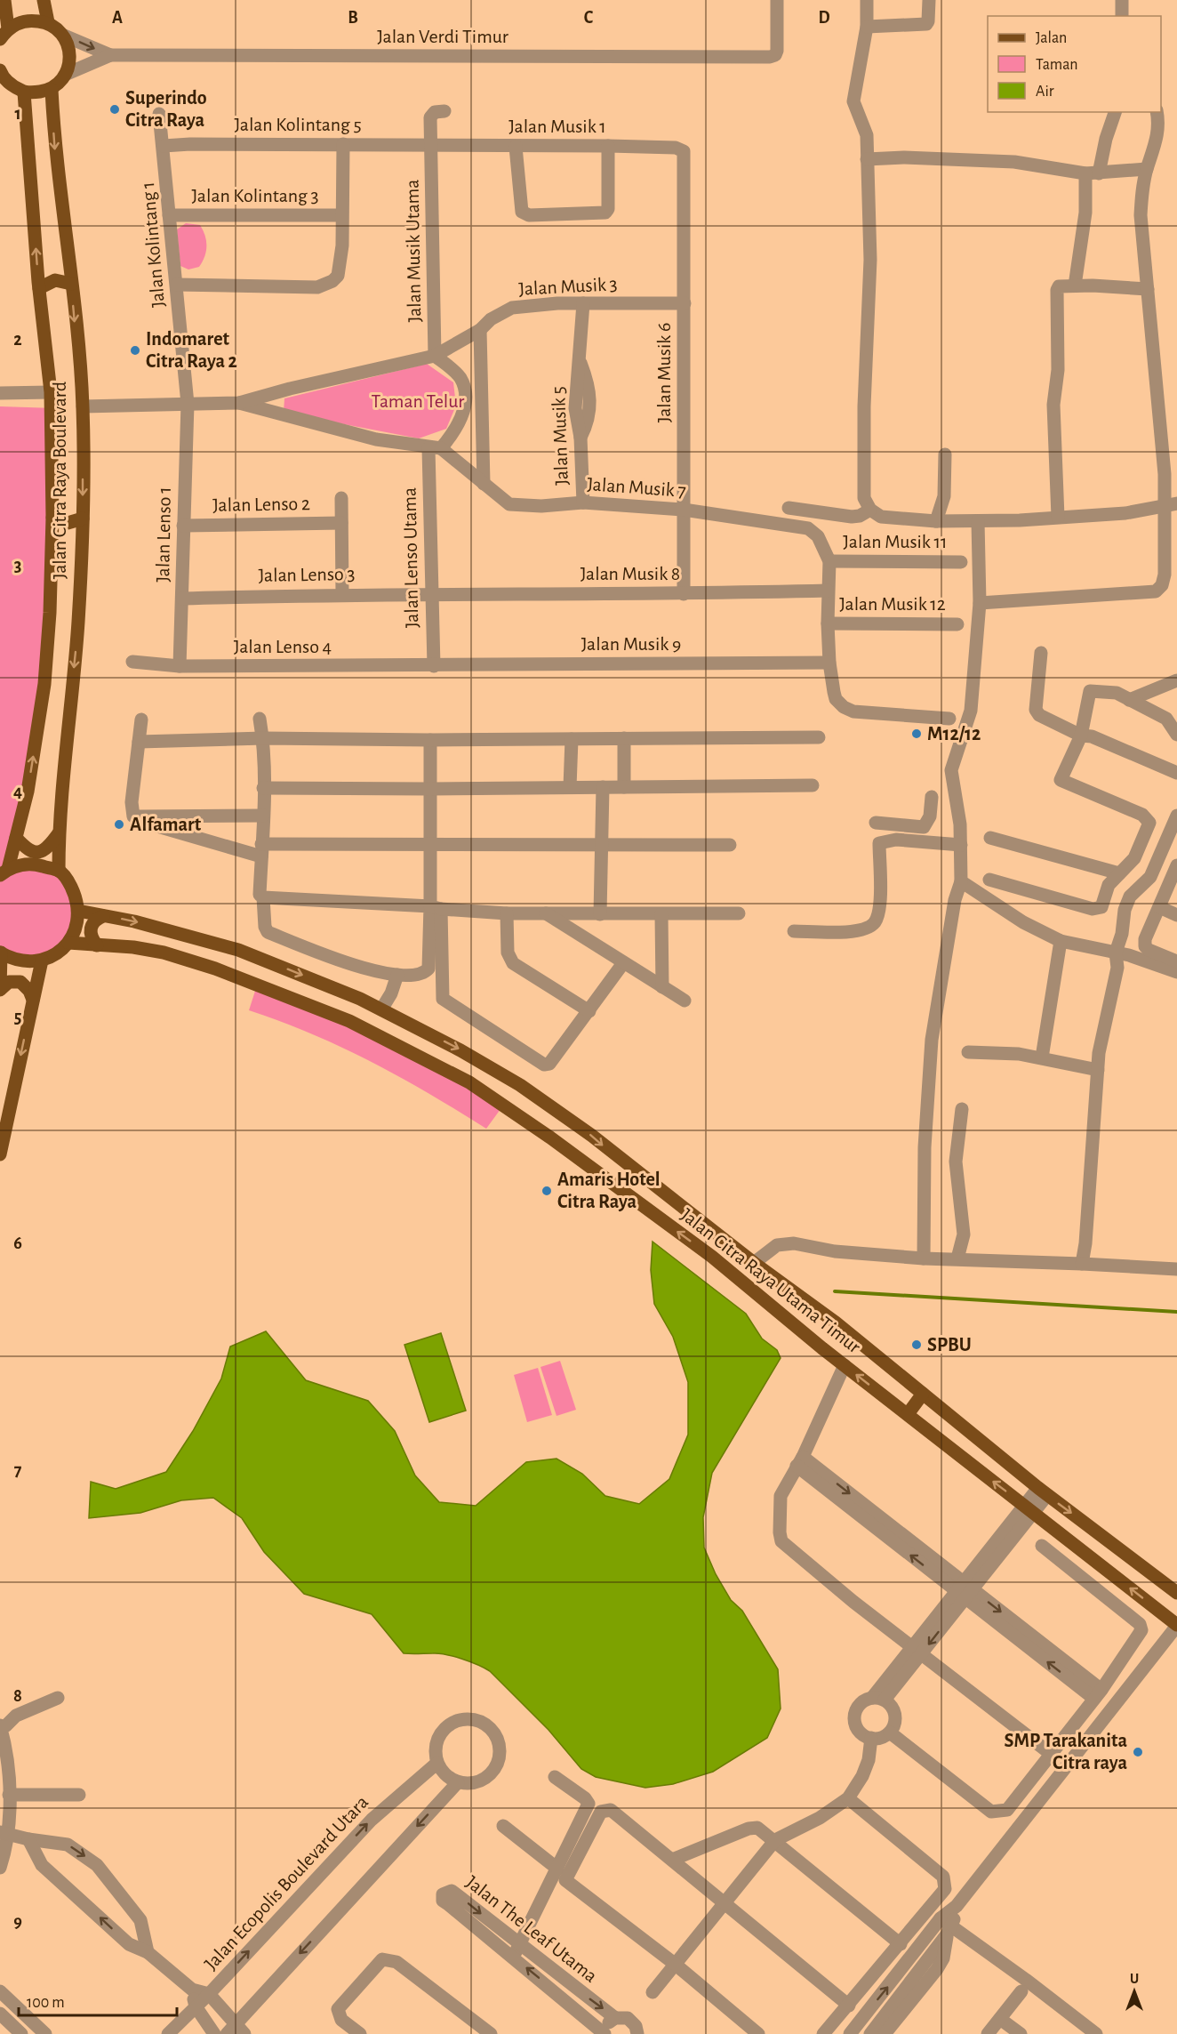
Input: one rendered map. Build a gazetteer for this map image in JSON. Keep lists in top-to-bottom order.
{
  "streets": {
    "main road": ["Jalan Citra Raya Boulevard", "Jalan Citra Raya Utama Timur"],
    "street": [
      "Jalan Verdi Timur",
      "Jalan Kolintang 5",
      "Jalan Musik 1",
      "Jalan Kolintang 3",
      "Jalan Kolintang 1",
      "Jalan Musik Utama",
      "Jalan Musik 3",
      "Jalan Musik 6",
      "Jalan Musik 5",
      "Jalan Musik 7",
      "Jalan Lenso 2",
      "Jalan Lenso 1",
      "Jalan Musik 11",
      "Jalan Lenso Utama",
      "Jalan Musik 8",
      "Jalan Lenso 3",
      "Jalan Musik 12",
      "Jalan Musik 9",
      "Jalan Lenso 4",
      "Jalan Ecopolis Boulevard Utara",
      "Jalan The Leaf Utama"
    ]
  },
  "crossings": [
    ["Jalan Kolintang 5", "Jalan Musik 1"],
    ["Jalan Kolintang 5", "Jalan Kolintang 1"],
    ["Jalan Kolintang 5", "Jalan Musik Utama"],
    ["Jalan Musik 1", "Jalan Musik Utama"],
    ["Jalan Musik 1", "Jalan Musik 6"],
    ["Jalan Kolintang 3", "Jalan Kolintang 1"],
    ["Jalan Kolintang 1", "Jalan Lenso 1"],
    ["Jalan Musik Utama", "Jalan Musik 3"],
    ["Jalan Musik 3", "Jalan Musik 6"],
    ["Jalan Musik 3", "Jalan Musik 5"],
    ["Jalan Musik 6", "Jalan Musik 7"],
    ["Jalan Musik 6", "Jalan Musik 8"],
    ["Jalan Musik 5", "Jalan Musik 7"],
    ["Jalan Musik 7", "Jalan Musik 11"],
    ["Jalan Musik 7", "Jalan Lenso Utama"],
    ["Jalan Lenso 2", "Jalan Lenso 1"],
    ["Jalan Lenso 1", "Jalan Lenso 3"],
    ["Jalan Lenso 1", "Jalan Lenso 4"],
    ["Jalan Lenso Utama", "Jalan Musik 8"],
    ["Jalan Lenso Utama", "Jalan Lenso 3"],
    ["Jalan Lenso Utama", "Jalan Musik 9"],
    ["Jalan Lenso Utama", "Jalan Lenso 4"],
    ["Jalan Musik 8", "Jalan Lenso 3"],
    ["Jalan Musik 9", "Jalan Lenso 4"]
  ],
  "parks": ["Taman Telur"],
  "places": [
    "Superindo Citra Raya",
    "Indomaret Citra Raya 2",
    "M12/12",
    "Alfamart",
    "Amaris Hotel Citra Raya",
    "SPBU",
    "SMP Tarakanita Citra raya"
  ],
  "legend": ["Jalan", "Taman", "Air"],
  "scale_bar": "100 m",
  "north": "top",
  "grid": {
    "columns": [
      "A",
      "B",
      "C",
      "D"
    ],
    "rows": [
      "1",
      "2",
      "3",
      "4",
      "5",
      "6",
      "7",
      "8",
      "9"
    ]
  }
}
